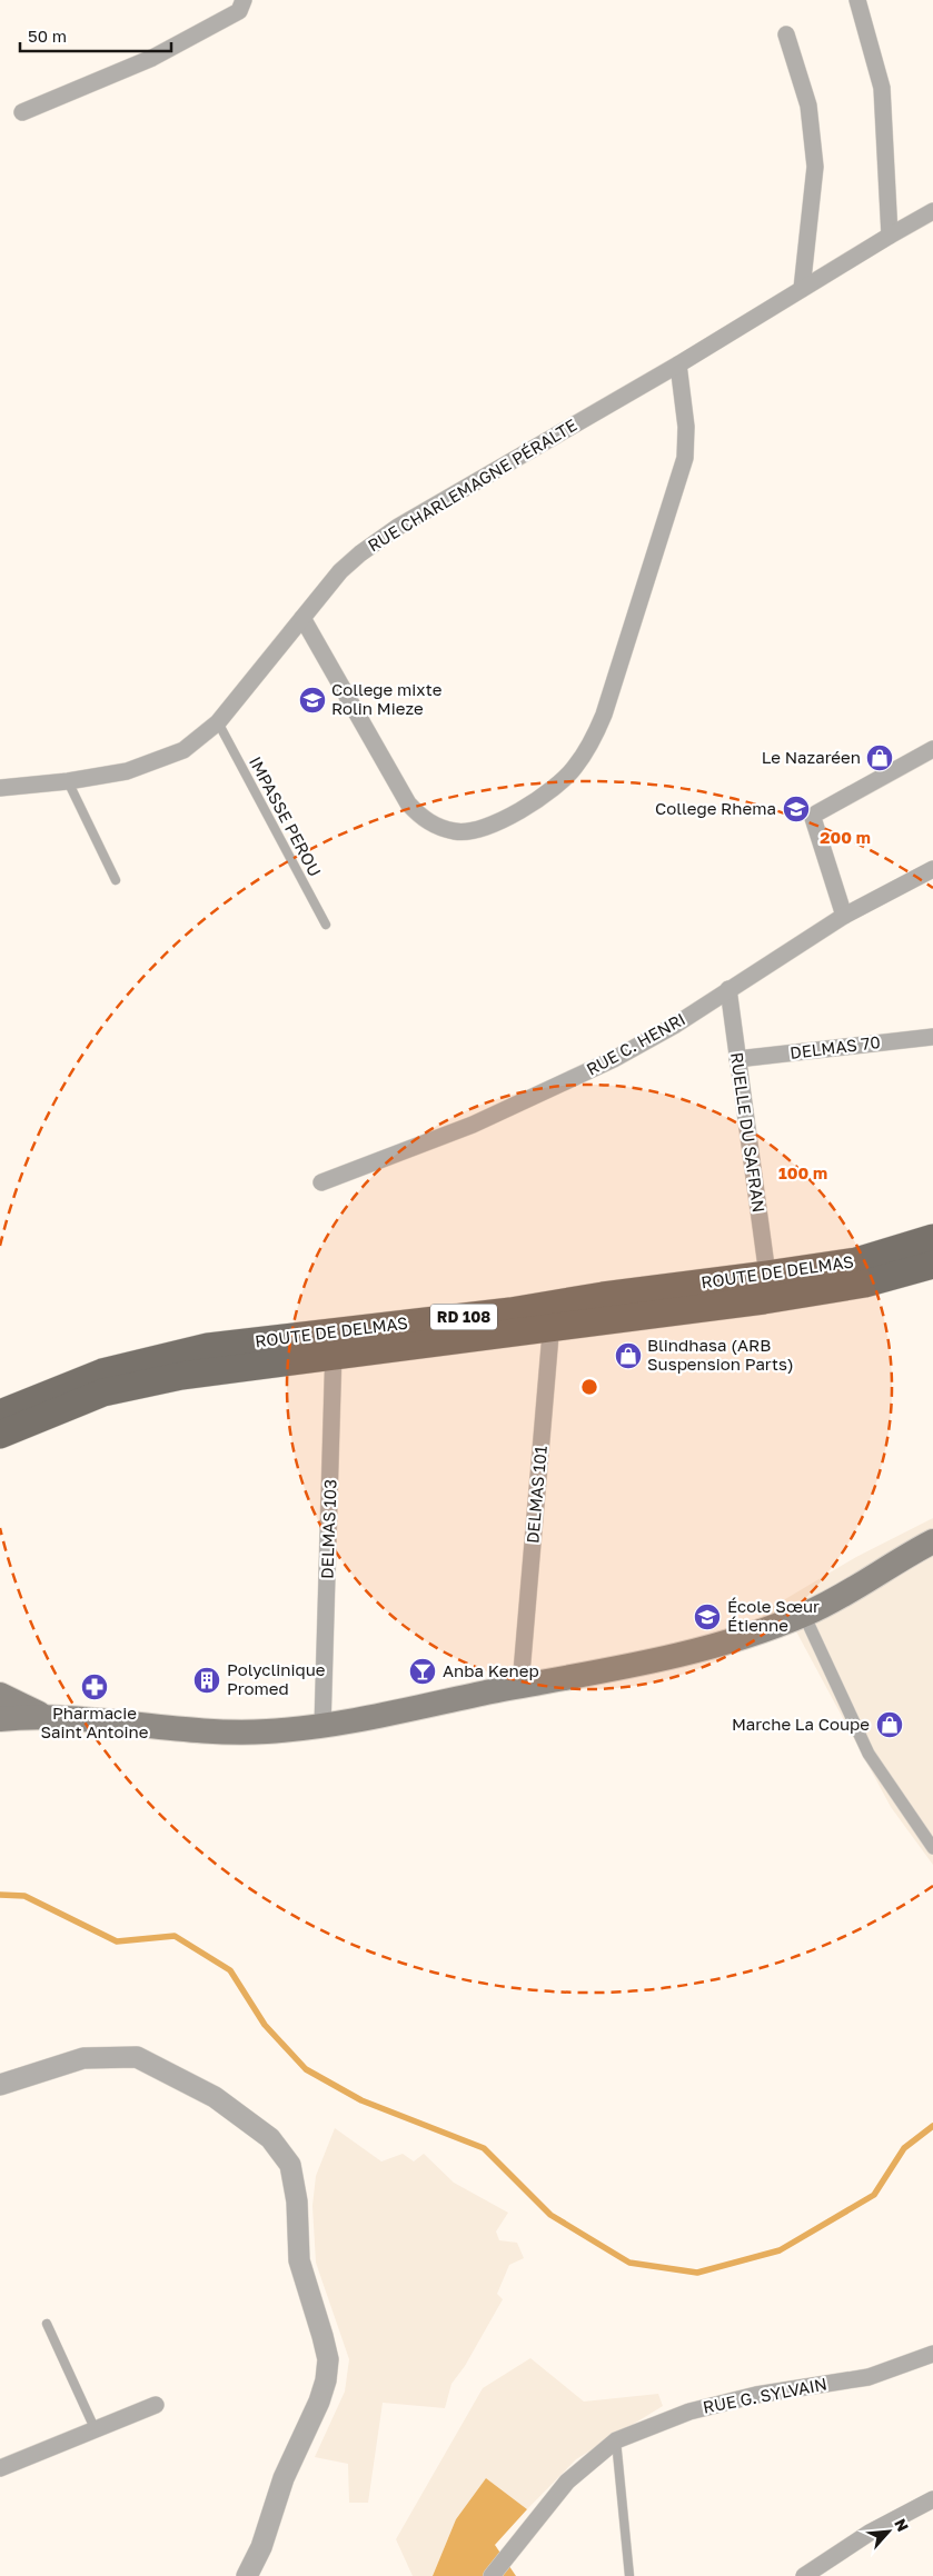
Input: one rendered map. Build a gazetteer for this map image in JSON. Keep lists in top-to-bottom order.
{
  "streets": {
    "main road": ["ROUTE DE DELMAS", "RD 108"],
    "street": [
      "RUE CHARLEMAGNE PÉRALTE",
      "RUE C. HENRI",
      "DELMAS 70",
      "RUELLE DU SAFRAN",
      "DELMAS 101",
      "DELMAS 103",
      "RUE G. SYLVAIN"
    ],
    "lane": ["IMPASSE PEROU"]
  },
  "crossings": [
    ["RUE CHARLEMAGNE PÉRALTE", "IMPASSE PEROU"],
    ["RUE C. HENRI", "RUELLE DU SAFRAN"],
    ["DELMAS 70", "RUELLE DU SAFRAN"],
    ["RUELLE DU SAFRAN", "ROUTE DE DELMAS"],
    ["ROUTE DE DELMAS", "DELMAS 101"],
    ["ROUTE DE DELMAS", "DELMAS 103"]
  ],
  "places": {
    "school or university": ["College mixte Rolin Mieze", "College Rhema", "École Sœur Étienne"],
    "shop": ["Le Nazaréen", "Blindhasa (ARB Suspension Parts)", "Marche La Coupe"],
    "bar": ["Anba Kenep"],
    "building": ["Polyclinique Promed"],
    "pharmacy": ["Pharmacie Saint Antoine"]
  },
  "scale_bar": "50 m",
  "north": "top right",
  "rings": ["200 m", "100 m"]
}
